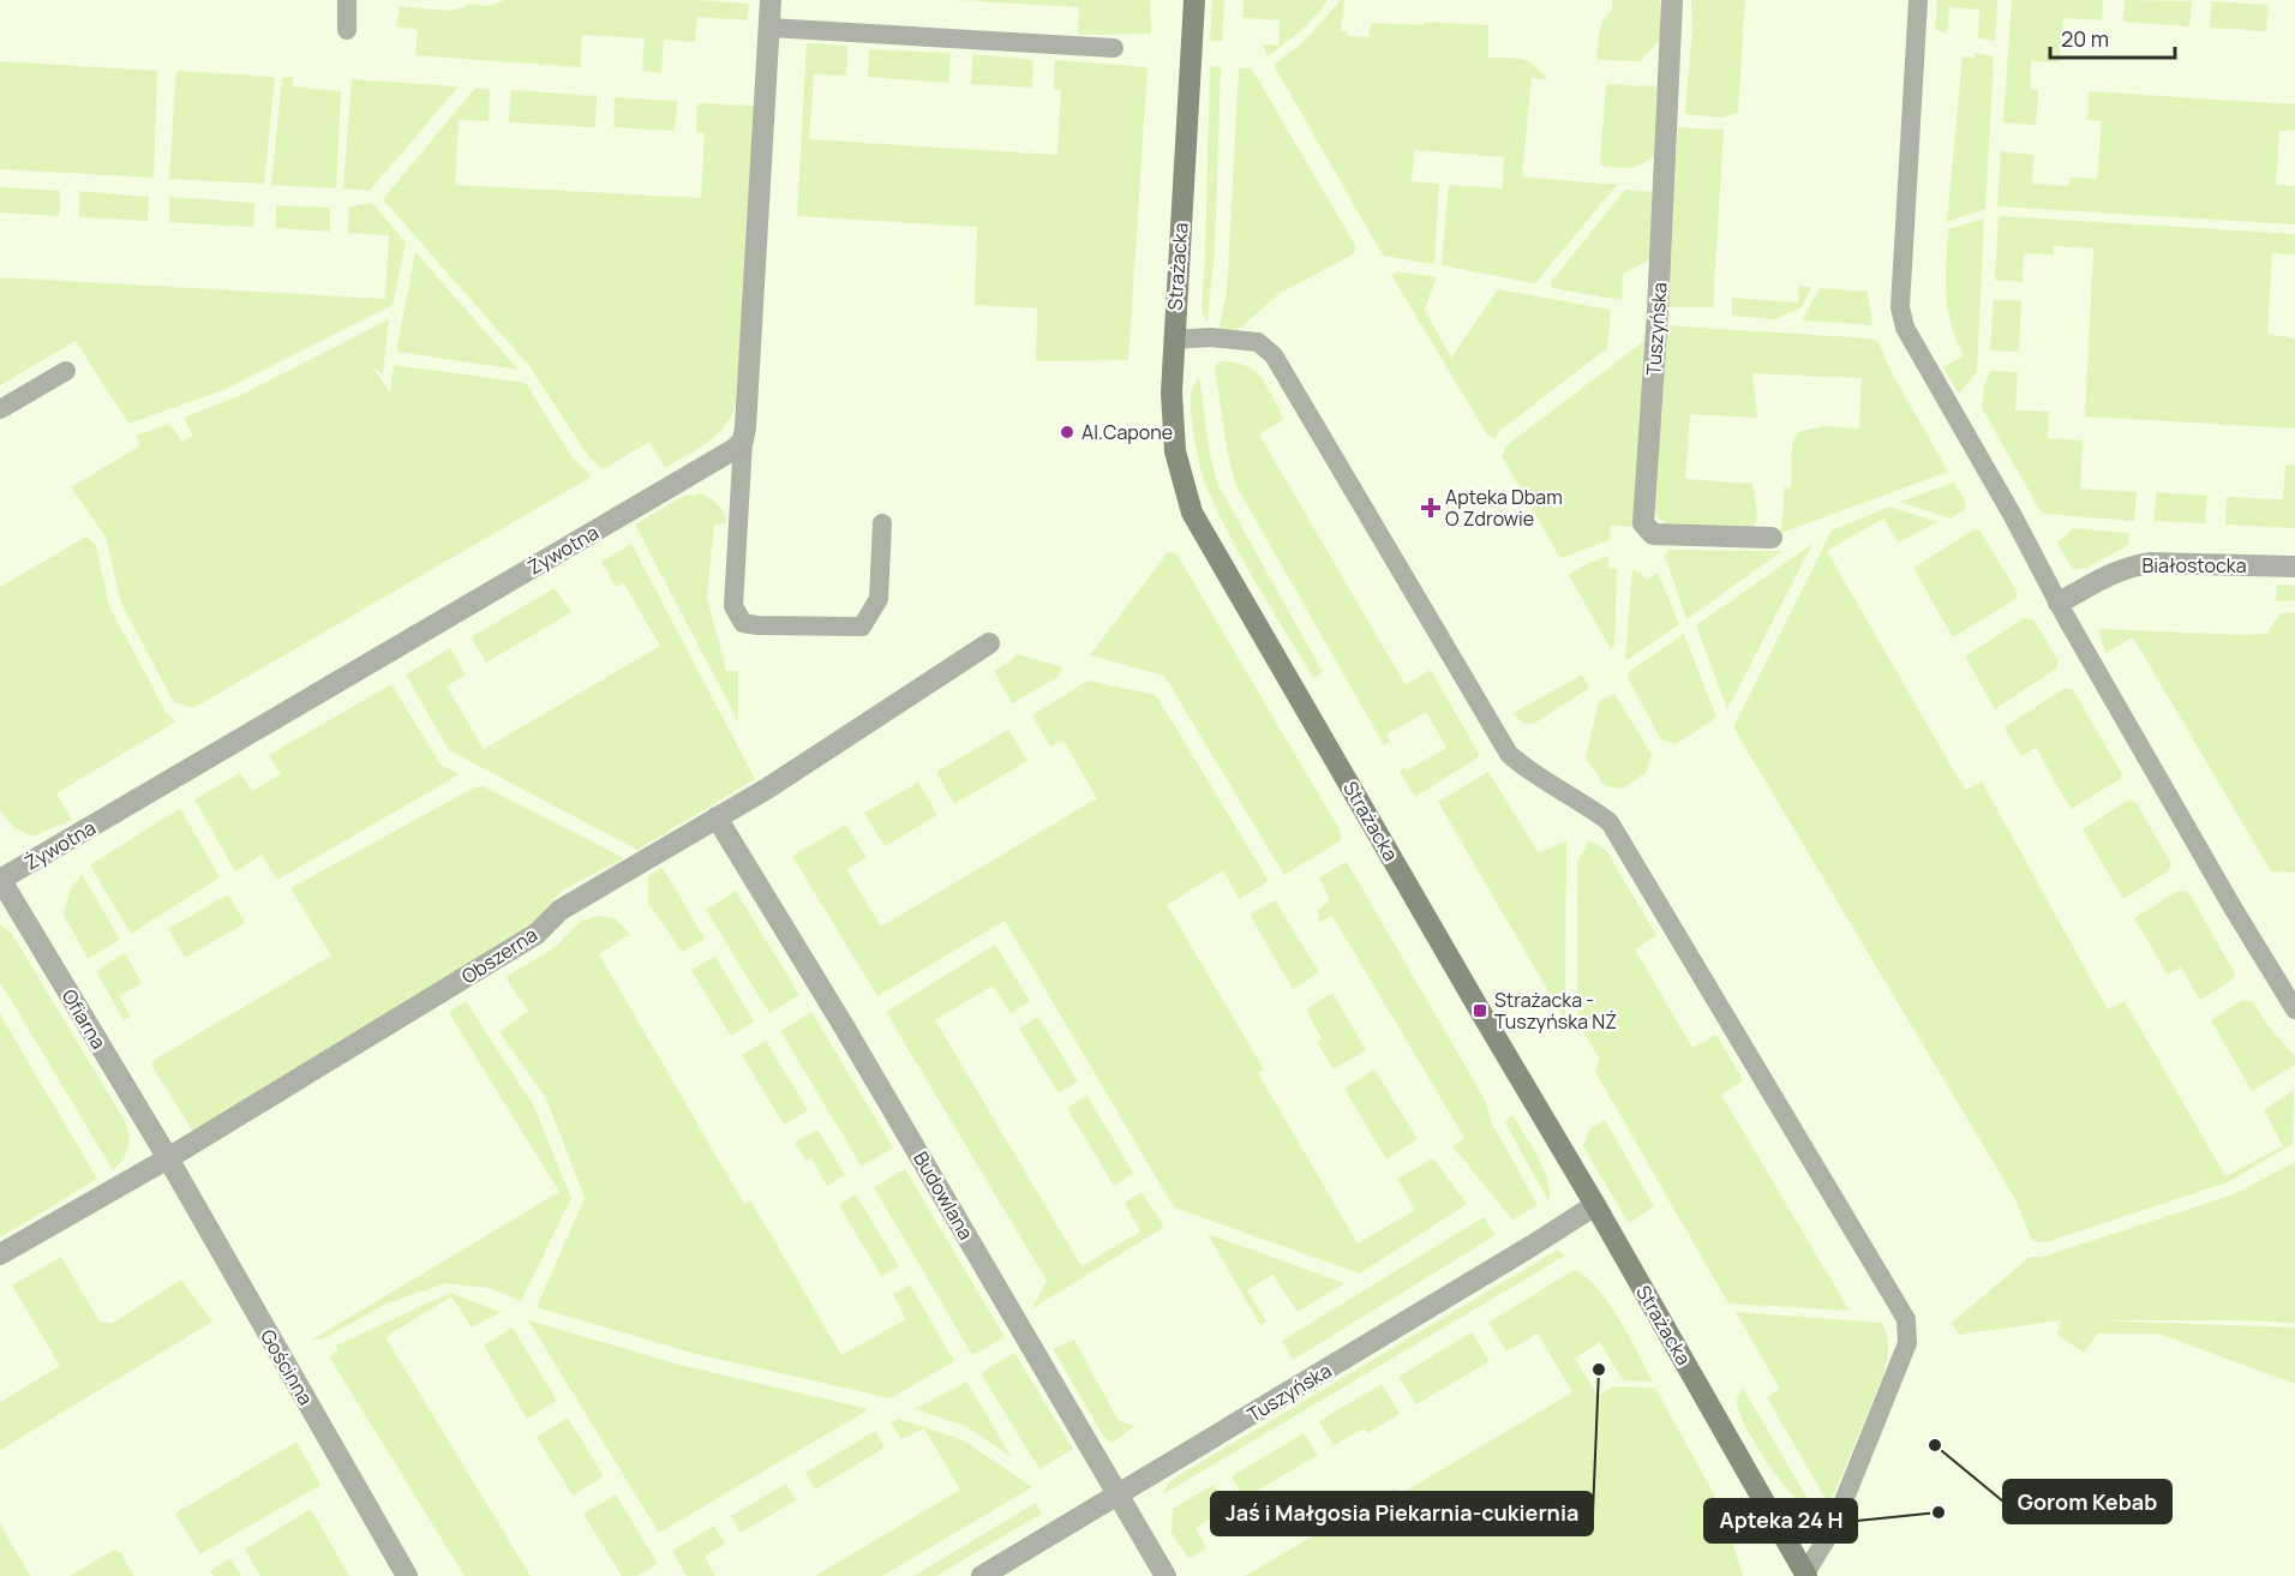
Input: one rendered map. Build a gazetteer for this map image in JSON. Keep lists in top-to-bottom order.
{
  "streets": {
    "street": [
      "Strażacka",
      "Tuszyńska",
      "Żywotna",
      "Białostocka",
      "Obszerna",
      "Ofiarna",
      "Budowlana",
      "Gościnna"
    ]
  },
  "crossings": [
    ["Strażacka", "Tuszyńska"],
    ["Tuszyńska", "Budowlana"],
    ["Żywotna", "Ofiarna"],
    ["Obszerna", "Ofiarna"],
    ["Obszerna", "Budowlana"],
    ["Obszerna", "Gościnna"],
    ["Ofiarna", "Gościnna"]
  ],
  "places": {
    "other": [
      "Al.Capone",
      "Jaś i Małgosia Piekarnia-cukiernia",
      "Gorom Kebab",
      "Apteka 24 H"
    ],
    "health": ["Apteka Dbam O Zdrowie"],
    "transit": ["Strażacka - Tuszyńska NŻ"]
  },
  "scale_bar": "20 m"
}
